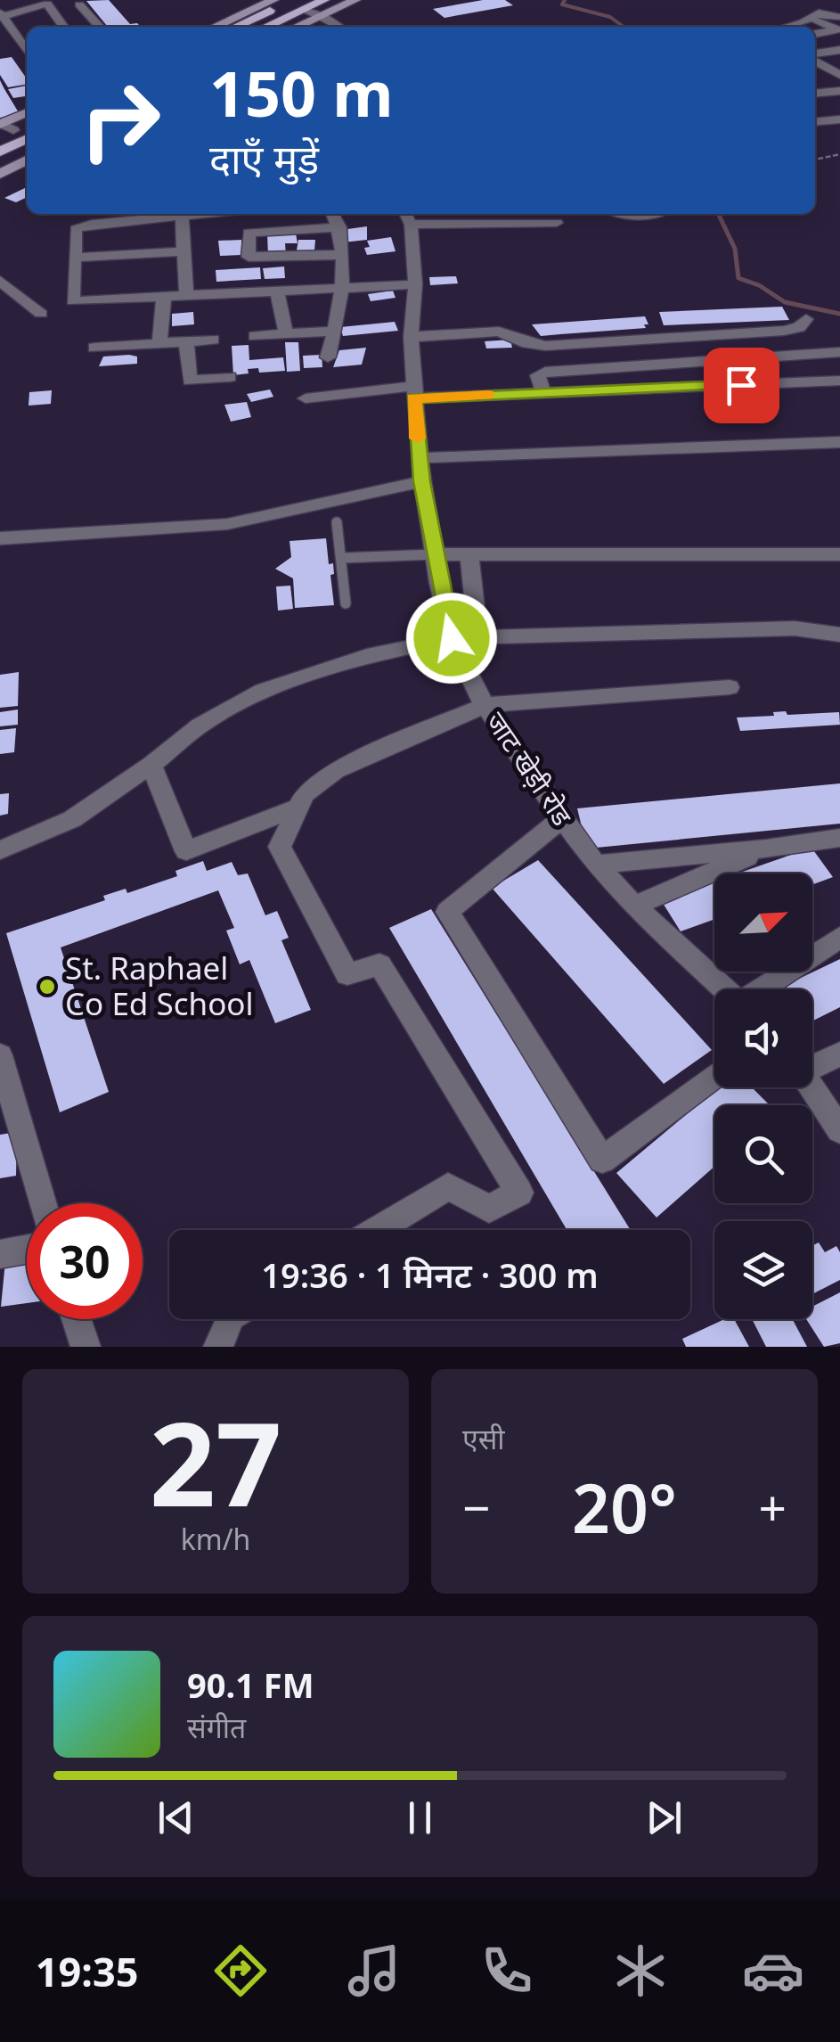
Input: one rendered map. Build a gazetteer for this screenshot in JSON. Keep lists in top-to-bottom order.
{
  "streets": {
    "street": ["जाट खेड़ी रोड"]
  },
  "places": ["St. Raphael Co Ed School"],
  "north": "top right",
  "page": {
    "turn": ["150 m", "दाएँ मुड़ें"],
    "limit": "30",
    "trip": "19:36 · 1 मिनट · 300 m",
    "tile": [
      ["27", "km/h"],
      "एसी"
    ],
    "heat": ["−", "20°", "+"],
    "song": ["90.1 FM", "संगीत"],
    "tabs": "19:35"
  }
}
